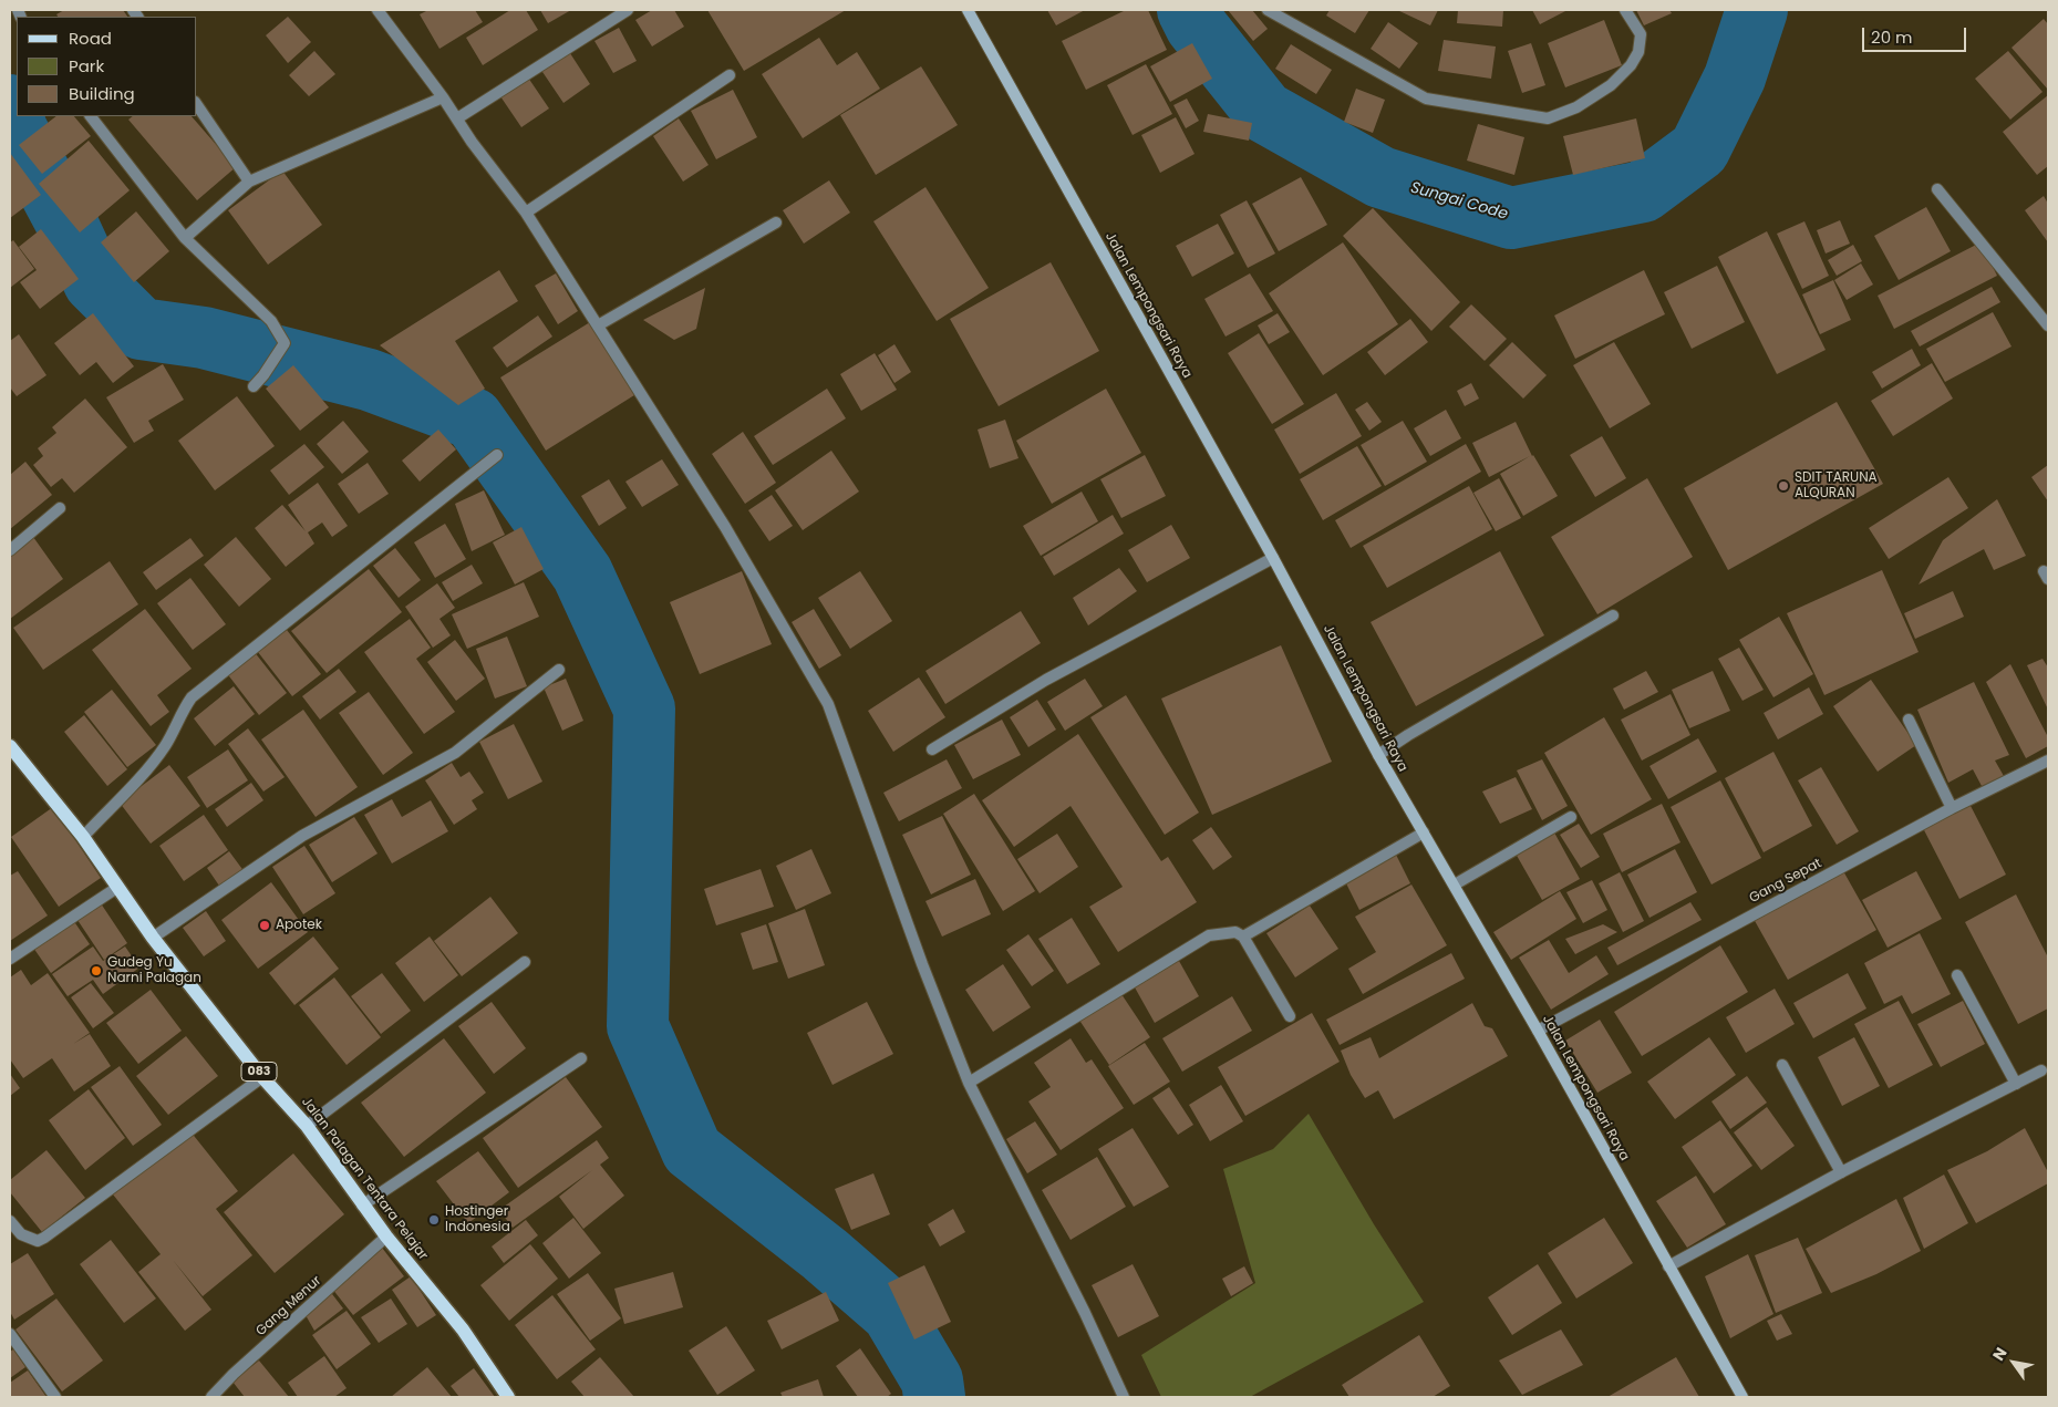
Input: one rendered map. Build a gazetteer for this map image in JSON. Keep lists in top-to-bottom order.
{
  "streets": {
    "main road": ["Jalan Lempongsari Raya", "083", "Jalan Palagan Tentara Pelajar"],
    "street": ["Gang Sepat", "Gang Menur"]
  },
  "crossings": [
    ["Jalan Lempongsari Raya", "Gang Sepat"],
    ["Jalan Palagan Tentara Pelajar", "Gang Menur"]
  ],
  "water": ["Sungai Code"],
  "places": [
    "SDIT TARUNA ALQURAN",
    "Apotek",
    "Gudeg Yu Narni Palagan",
    "Hostinger Indonesia"
  ],
  "legend": ["Road", "Park", "Building"],
  "scale_bar": "20 m",
  "north": "top left"
}
